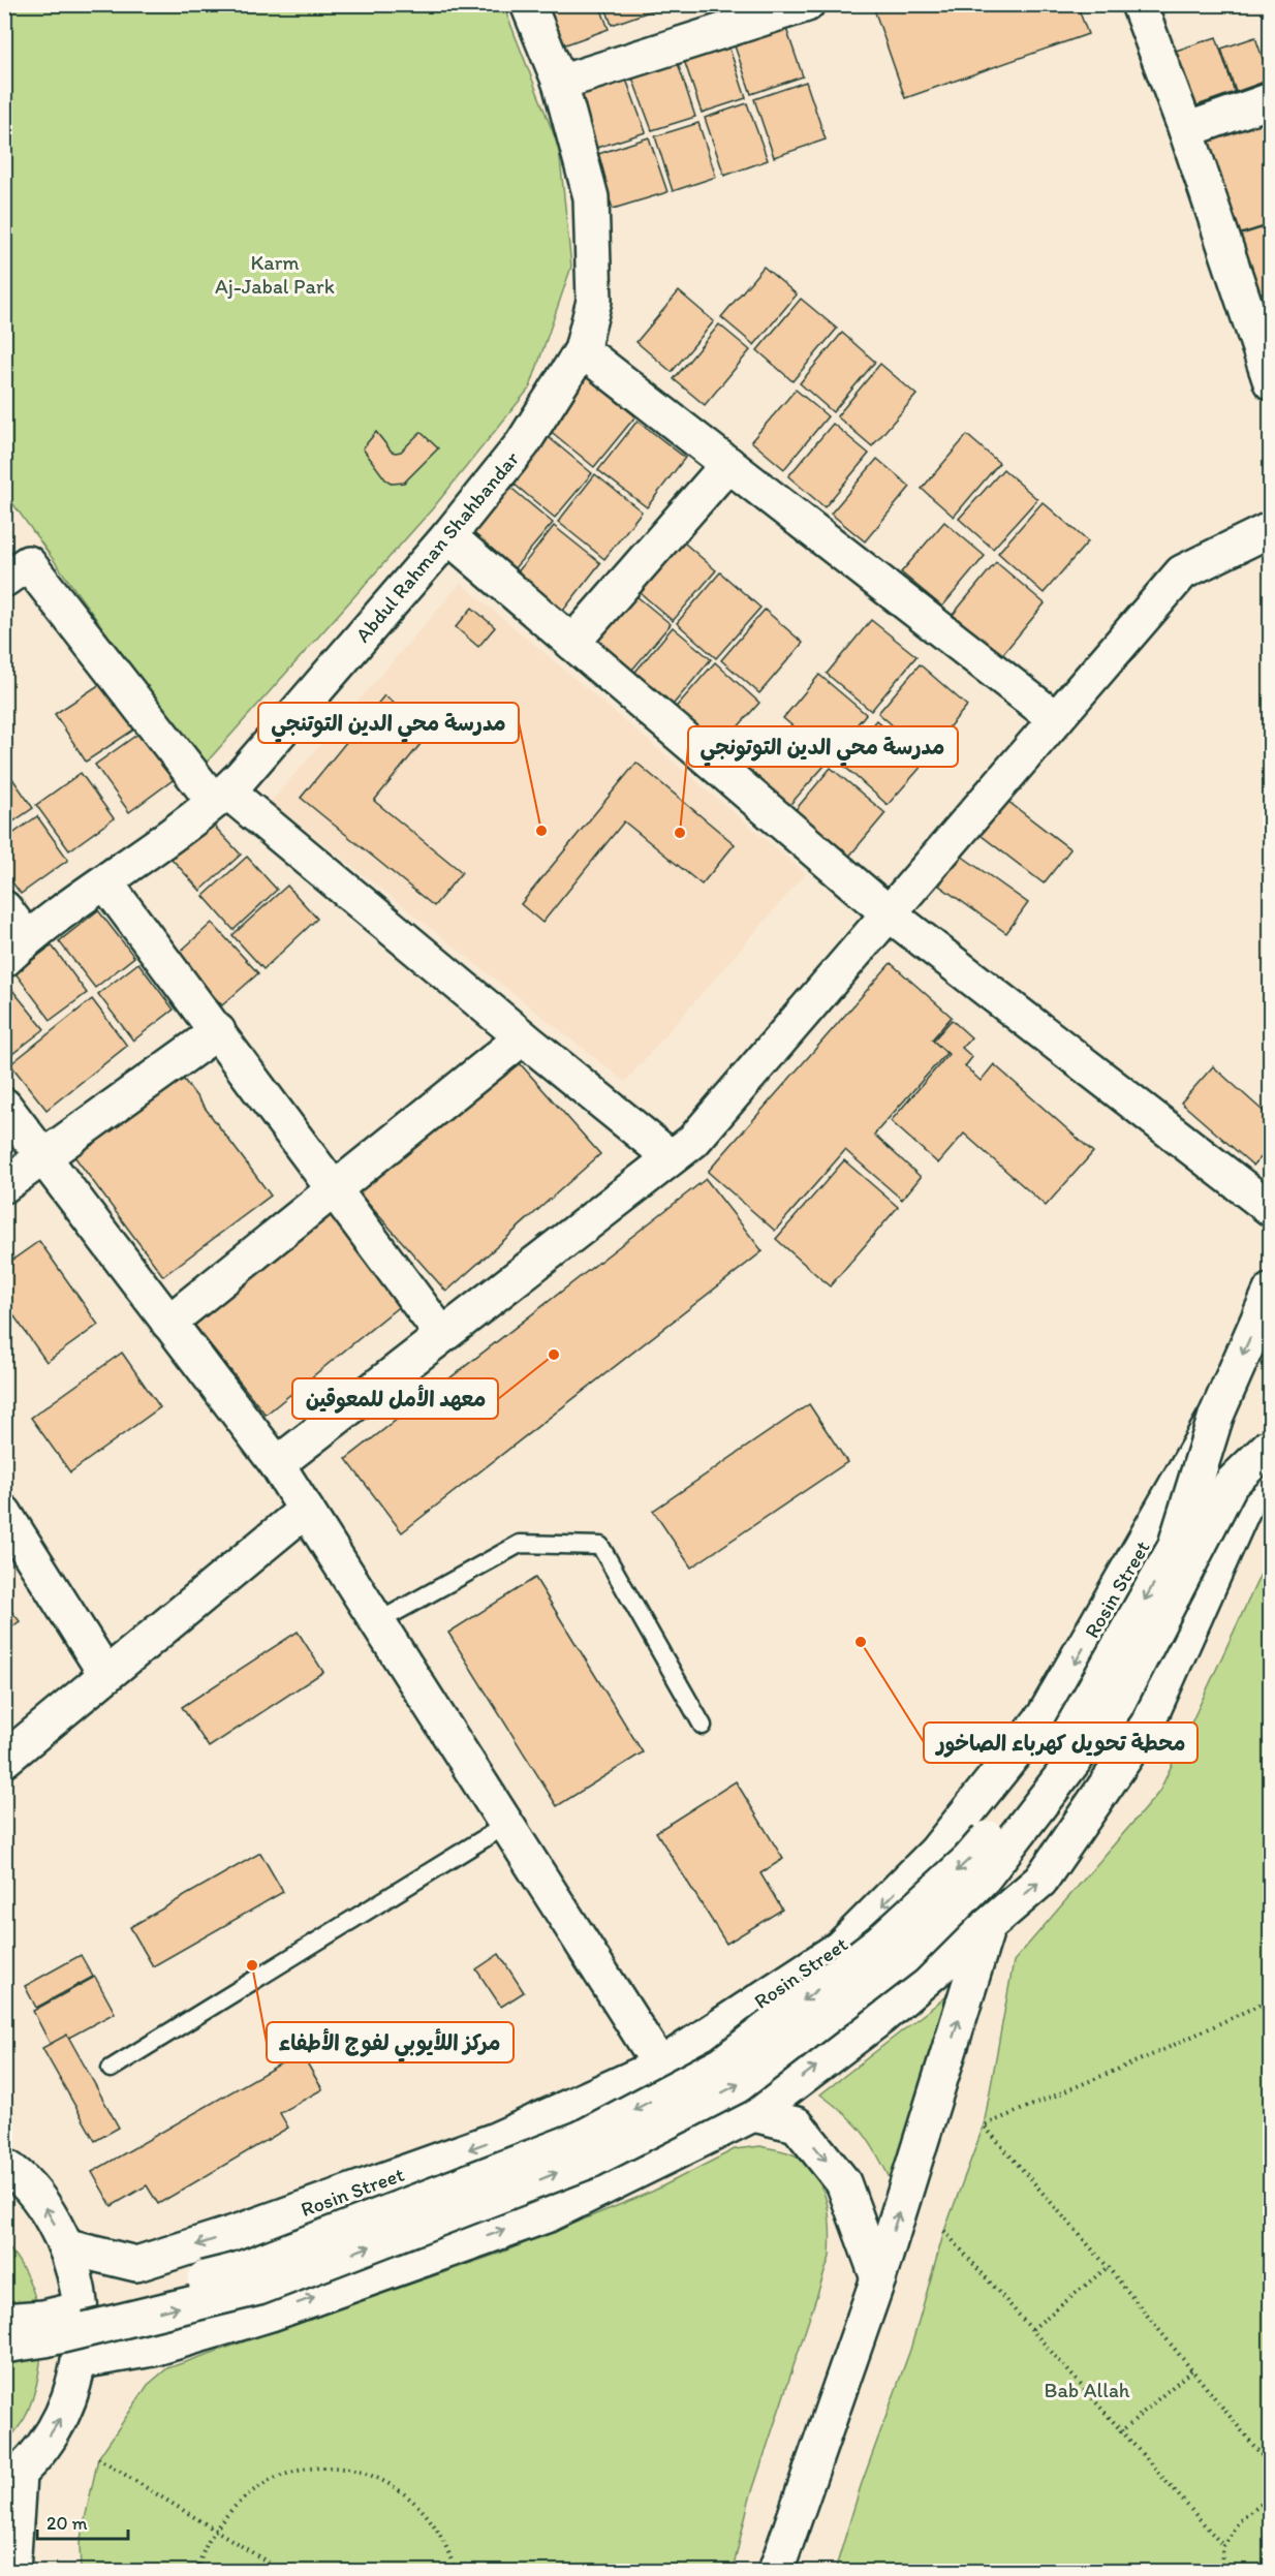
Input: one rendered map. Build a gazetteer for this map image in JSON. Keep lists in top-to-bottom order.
{
  "streets": {
    "street": ["Abdul Rahman Shahbandar", "Rosin Street"]
  },
  "parks": ["Karm Aj-Jabal Park", "Bab Allah"],
  "places": [
    "مدرسة محي الدين التوتنجي",
    "مدرسة محي الدين التوتونجي",
    "معهد الأمل للمعوقين",
    "محطة تحويل كهرباء الصاخور",
    "مركز اللأيوبي لفوج الأطفاء"
  ],
  "scale_bar": "20 m"
}
